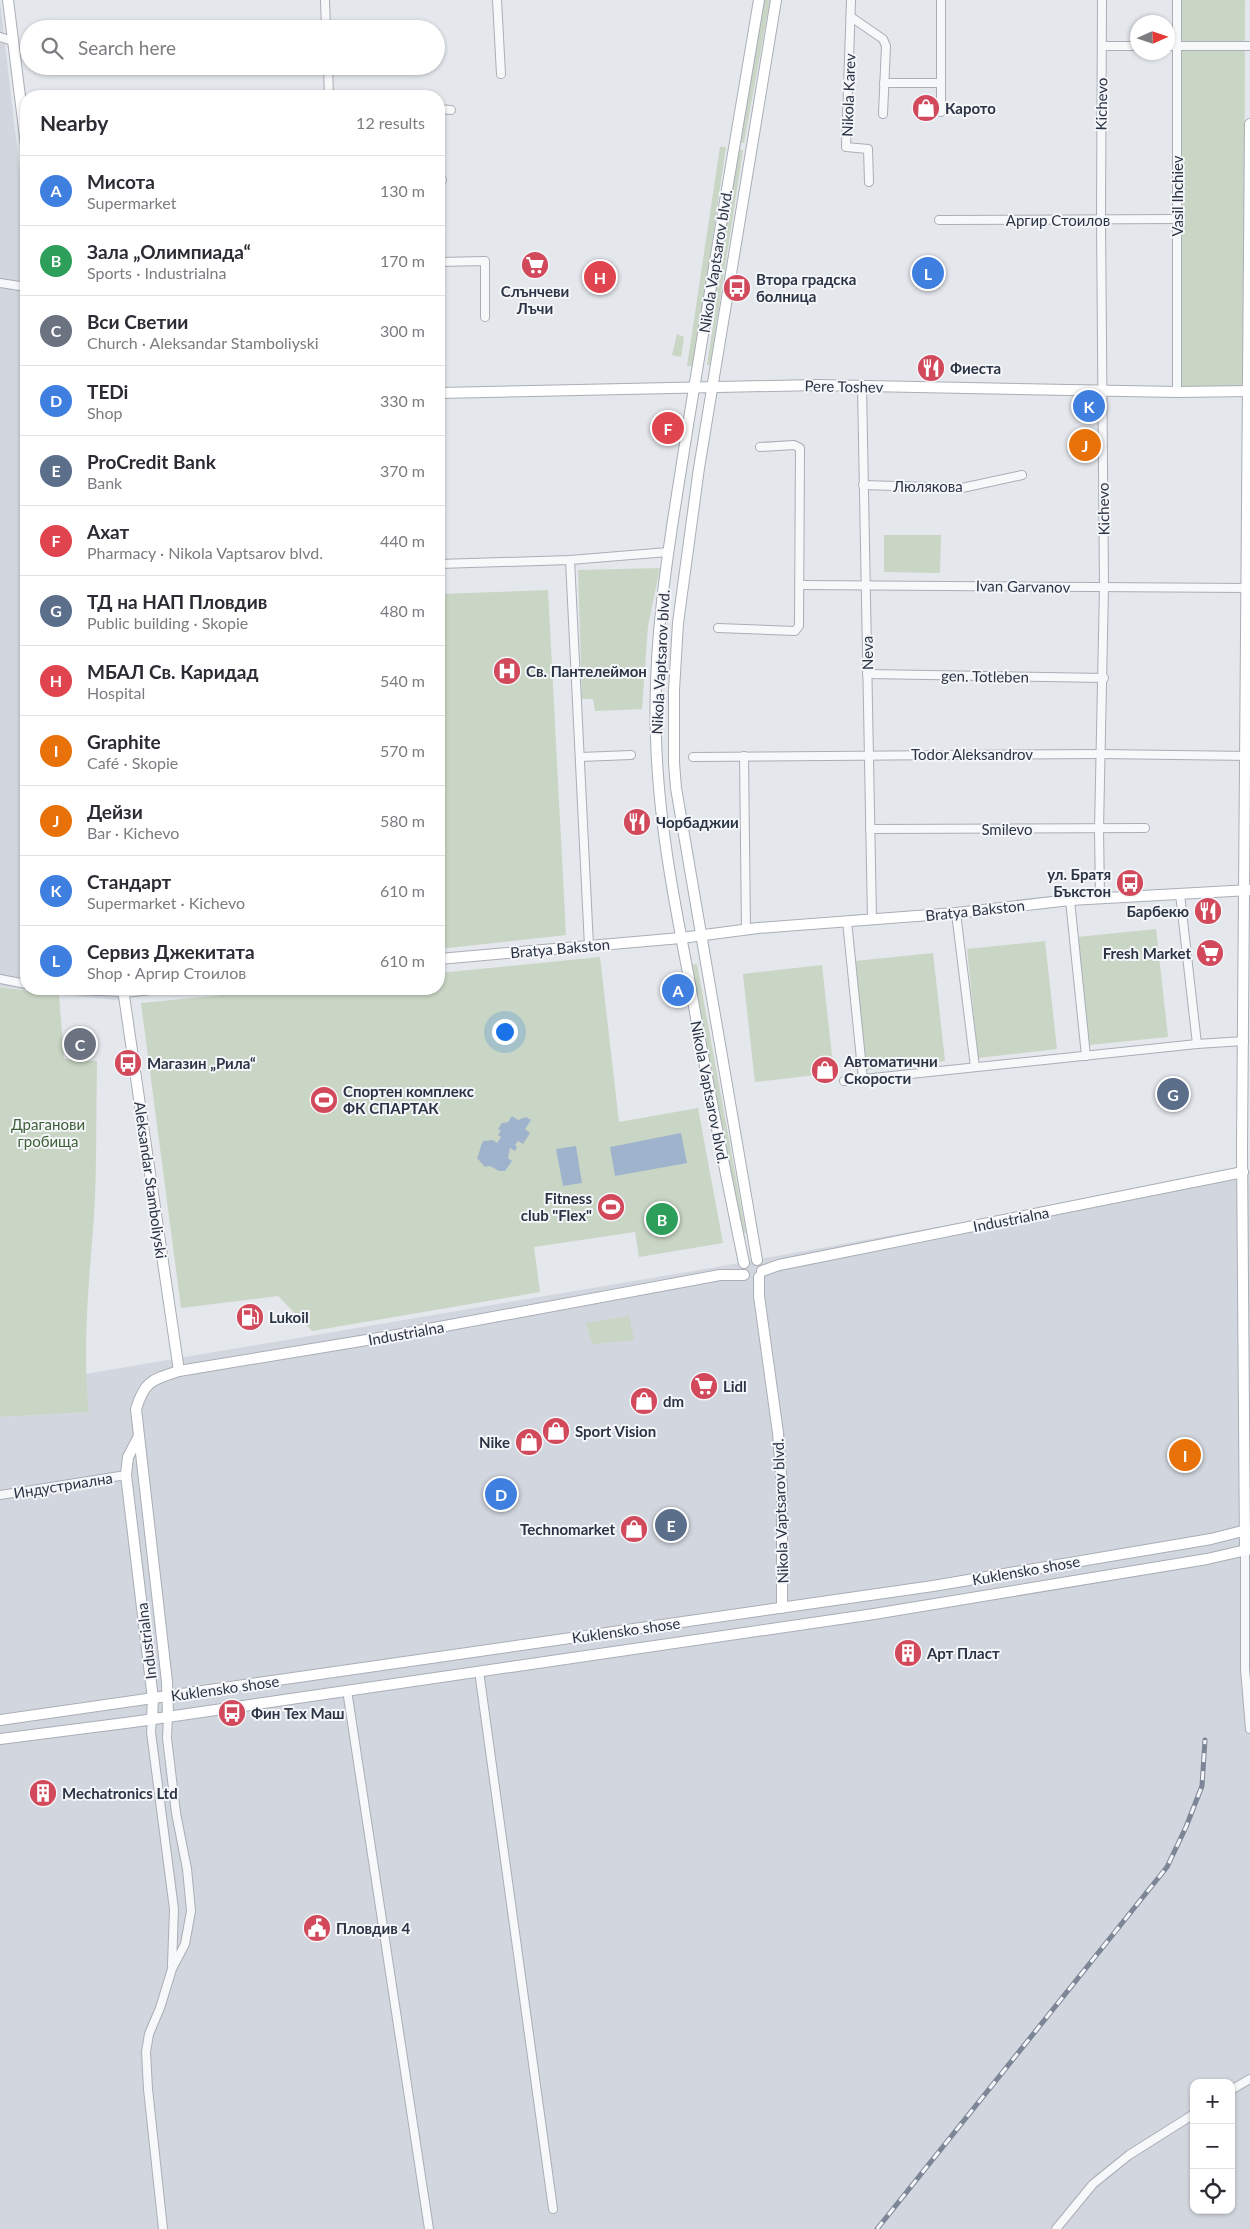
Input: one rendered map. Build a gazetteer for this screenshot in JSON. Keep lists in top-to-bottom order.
{
  "streets": {
    "street": [
      "Nikola Karev",
      "Kichevo",
      "Vasil Ihchiev",
      "Аргир Стоилов",
      "Nikola Vaptsarov blvd.",
      "Pere Toshev",
      "Люлякова",
      "Ivan Garvanov",
      "Neva",
      "gen. Totleben",
      "Todor Aleksandrov",
      "Smilevo",
      "Bratya Bakston",
      "Aleksandar Stamboliyski",
      "Industrialna",
      "Индустриална",
      "Kuklensko shose"
    ]
  },
  "crossings": [
    ["Kichevo", "Аргир Стоилов"],
    ["Kichevo", "Pere Toshev"],
    ["Kichevo", "Ivan Garvanov"],
    ["Kichevo", "gen. Totleben"],
    ["Kichevo", "Todor Aleksandrov"],
    ["Kichevo", "Smilevo"],
    ["Kichevo", "Bratya Bakston"],
    ["Vasil Ihchiev", "Аргир Стоилов"],
    ["Vasil Ihchiev", "Pere Toshev"],
    ["Nikola Vaptsarov blvd.", "Pere Toshev"],
    ["Nikola Vaptsarov blvd.", "Bratya Bakston"],
    ["Nikola Vaptsarov blvd.", "Industrialna"],
    ["Nikola Vaptsarov blvd.", "Kuklensko shose"],
    ["Pere Toshev", "Neva"],
    ["Люлякова", "Neva"],
    ["Ivan Garvanov", "Neva"],
    ["Neva", "gen. Totleben"],
    ["Neva", "Todor Aleksandrov"],
    ["Neva", "Smilevo"],
    ["Neva", "Bratya Bakston"],
    ["Aleksandar Stamboliyski", "Industrialna"],
    ["Industrialna", "Индустриална"],
    ["Industrialna", "Kuklensko shose"]
  ],
  "parks": ["Драганови гробища"],
  "places": {
    "shop": [
      "Карото",
      "Автоматични Скорости",
      "dm",
      "Sport Vision",
      "Nike",
      "Technomarket"
    ],
    "supermarket": ["Слънчеви Лъчи", "Fresh Market", "Lidl"],
    "bus stop": [
      "Втора градска болница",
      "ул. Братя Бъкстон",
      "Магазин „Рила“",
      "Фин Тех Маш"
    ],
    "restaurant": ["Фиеста", "Чорбаджии", "Барбекю"],
    "hospital": ["Св. Пантелеймон"],
    "sports": ["Спортен комплекс ФК СПАРТАК", "Fitness club \"Flex\""],
    "fuel station": ["Lukoil"],
    "building": ["Арт Пласт", "Mechatronics Ltd"],
    "public building": ["Пловдив 4"]
  },
  "north": "right",
  "page": {
    "search": "Search here",
    "heading": ["Nearby", "12 results"],
    "list": [
      {
        "mark": "A",
        "name": "Мисота",
        "note": "Supermarket",
        "value": "130 m"
      },
      {
        "mark": "B",
        "name": "Зала „Олимпиада“",
        "note": "Sports · Industrialna",
        "value": "170 m"
      },
      {
        "mark": "C",
        "name": "Вси Светии",
        "note": "Church · Aleksandar Stamboliyski",
        "value": "300 m"
      },
      {
        "mark": "D",
        "name": "TEDi",
        "note": "Shop",
        "value": "330 m"
      },
      {
        "mark": "E",
        "name": "ProCredit Bank",
        "note": "Bank",
        "value": "370 m"
      },
      {
        "mark": "F",
        "name": "Ахат",
        "note": "Pharmacy · Nikola Vaptsarov blvd.",
        "value": "440 m"
      },
      {
        "mark": "G",
        "name": "ТД на НАП Пловдив",
        "note": "Public building · Skopie",
        "value": "480 m"
      },
      {
        "mark": "H",
        "name": "МБАЛ Св. Каридад",
        "note": "Hospital",
        "value": "540 m"
      },
      {
        "mark": "I",
        "name": "Graphite",
        "note": "Café · Skopie",
        "value": "570 m"
      },
      {
        "mark": "J",
        "name": "Дейзи",
        "note": "Bar · Kichevo",
        "value": "580 m"
      },
      {
        "mark": "K",
        "name": "Стандарт",
        "note": "Supermarket · Kichevo",
        "value": "610 m"
      },
      {
        "mark": "L",
        "name": "Сервиз Джекитата",
        "note": "Shop · Аргир Стоилов",
        "value": "610 m"
      }
    ],
    "pins": [
      "L",
      "H",
      "K",
      "F",
      "J",
      "A",
      "C",
      "G",
      "B",
      "I",
      "D",
      "E"
    ],
    "map_buttons": ["+", "−"]
  }
}
